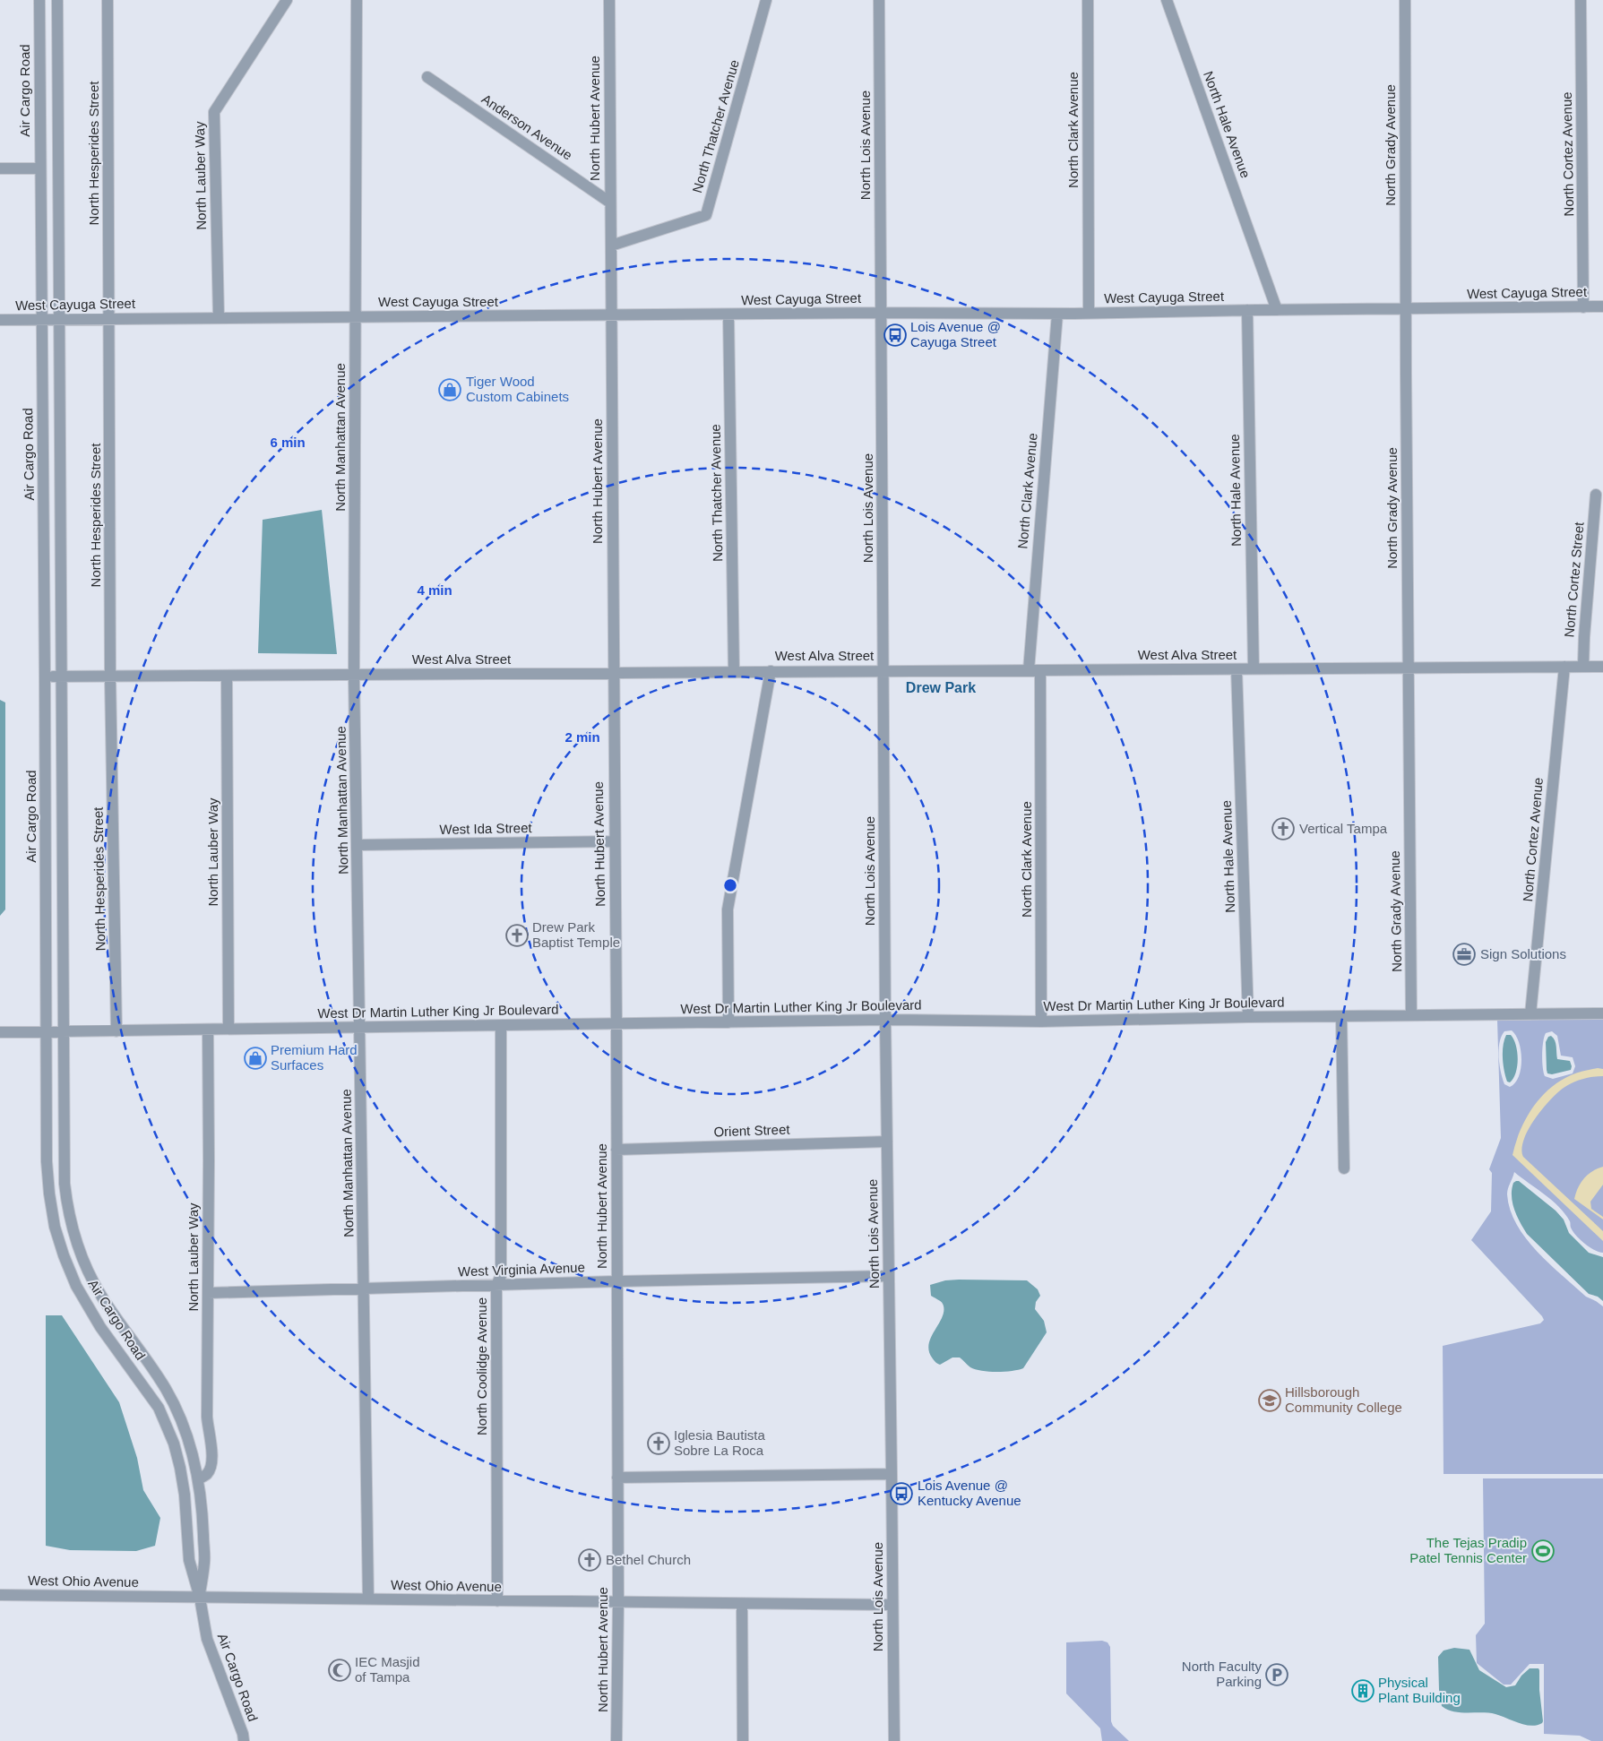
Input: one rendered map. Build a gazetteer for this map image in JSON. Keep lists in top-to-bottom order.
{
  "streets": {
    "street": [
      "Air Cargo Road",
      "North Hubert Avenue",
      "North Hale Avenue",
      "North Thatcher Avenue",
      "Anderson Avenue",
      "North Clark Avenue",
      "North Lois Avenue",
      "North Grady Avenue",
      "North Hesperides Street",
      "North Cortez Avenue",
      "North Lauber Way",
      "West Cayuga Street",
      "North Manhattan Avenue",
      "North Cortez Street",
      "West Alva Street",
      "West Ida Street",
      "West Dr Martin Luther King Jr Boulevard",
      "Orient Street",
      "West Virginia Avenue",
      "North Coolidge Avenue",
      "West Ohio Avenue"
    ]
  },
  "crossings": [
    ["Air Cargo Road", "North Lauber Way"],
    ["Air Cargo Road", "West Cayuga Street"],
    ["Air Cargo Road", "West Alva Street"],
    ["Air Cargo Road", "West Dr Martin Luther King Jr Boulevard"],
    ["Air Cargo Road", "West Ohio Avenue"],
    ["North Hubert Avenue", "North Thatcher Avenue"],
    ["North Hubert Avenue", "Anderson Avenue"],
    ["North Hubert Avenue", "West Cayuga Street"],
    ["North Hubert Avenue", "West Alva Street"],
    ["North Hubert Avenue", "West Ida Street"],
    ["North Hubert Avenue", "West Dr Martin Luther King Jr Boulevard"],
    ["North Hubert Avenue", "Orient Street"],
    ["North Hubert Avenue", "West Virginia Avenue"],
    ["North Hubert Avenue", "West Ohio Avenue"],
    ["North Hale Avenue", "West Cayuga Street"],
    ["North Hale Avenue", "West Alva Street"],
    ["North Hale Avenue", "West Dr Martin Luther King Jr Boulevard"],
    ["North Thatcher Avenue", "West Cayuga Street"],
    ["North Thatcher Avenue", "West Alva Street"],
    ["North Clark Avenue", "West Cayuga Street"],
    ["North Clark Avenue", "West Alva Street"],
    ["North Clark Avenue", "West Dr Martin Luther King Jr Boulevard"],
    ["North Lois Avenue", "West Cayuga Street"],
    ["North Lois Avenue", "West Alva Street"],
    ["North Lois Avenue", "West Dr Martin Luther King Jr Boulevard"],
    ["North Lois Avenue", "Orient Street"],
    ["North Lois Avenue", "West Virginia Avenue"],
    ["North Lois Avenue", "West Ohio Avenue"],
    ["North Grady Avenue", "West Cayuga Street"],
    ["North Grady Avenue", "West Alva Street"],
    ["North Grady Avenue", "West Dr Martin Luther King Jr Boulevard"],
    ["North Hesperides Street", "West Cayuga Street"],
    ["North Hesperides Street", "West Alva Street"],
    ["North Hesperides Street", "West Dr Martin Luther King Jr Boulevard"],
    ["North Cortez Avenue", "West Cayuga Street"],
    ["North Cortez Avenue", "West Alva Street"],
    ["North Cortez Avenue", "West Dr Martin Luther King Jr Boulevard"],
    ["North Lauber Way", "West Cayuga Street"],
    ["North Lauber Way", "West Alva Street"],
    ["North Lauber Way", "West Dr Martin Luther King Jr Boulevard"],
    ["North Lauber Way", "West Virginia Avenue"],
    ["West Cayuga Street", "North Manhattan Avenue"],
    ["North Manhattan Avenue", "West Alva Street"],
    ["North Manhattan Avenue", "West Ida Street"],
    ["North Manhattan Avenue", "West Dr Martin Luther King Jr Boulevard"],
    ["North Manhattan Avenue", "West Virginia Avenue"],
    ["North Manhattan Avenue", "West Ohio Avenue"],
    ["North Cortez Street", "West Alva Street"],
    ["West Dr Martin Luther King Jr Boulevard", "North Coolidge Avenue"],
    ["West Virginia Avenue", "North Coolidge Avenue"],
    ["North Coolidge Avenue", "West Ohio Avenue"]
  ],
  "districts": ["Drew Park"],
  "places": {
    "bus stop": ["Lois Avenue @ Cayuga Street", "Lois Avenue @ Kentucky Avenue"],
    "shop": ["Tiger Wood Custom Cabinets", "Premium Hard Surfaces"],
    "church": [
      "Vertical Tampa",
      "Drew Park Baptist Temple",
      "Iglesia Bautista Sobre La Roca",
      "Bethel Church"
    ],
    "office": ["Sign Solutions"],
    "school or university": ["Hillsborough Community College"],
    "sports": ["The Tejas Pradip Patel Tennis Center"],
    "mosque": ["IEC Masjid of Tampa"],
    "parking": ["North Faculty Parking"],
    "building": ["Physical Plant Building"]
  },
  "rings": ["6 min", "4 min", "2 min"]
}
